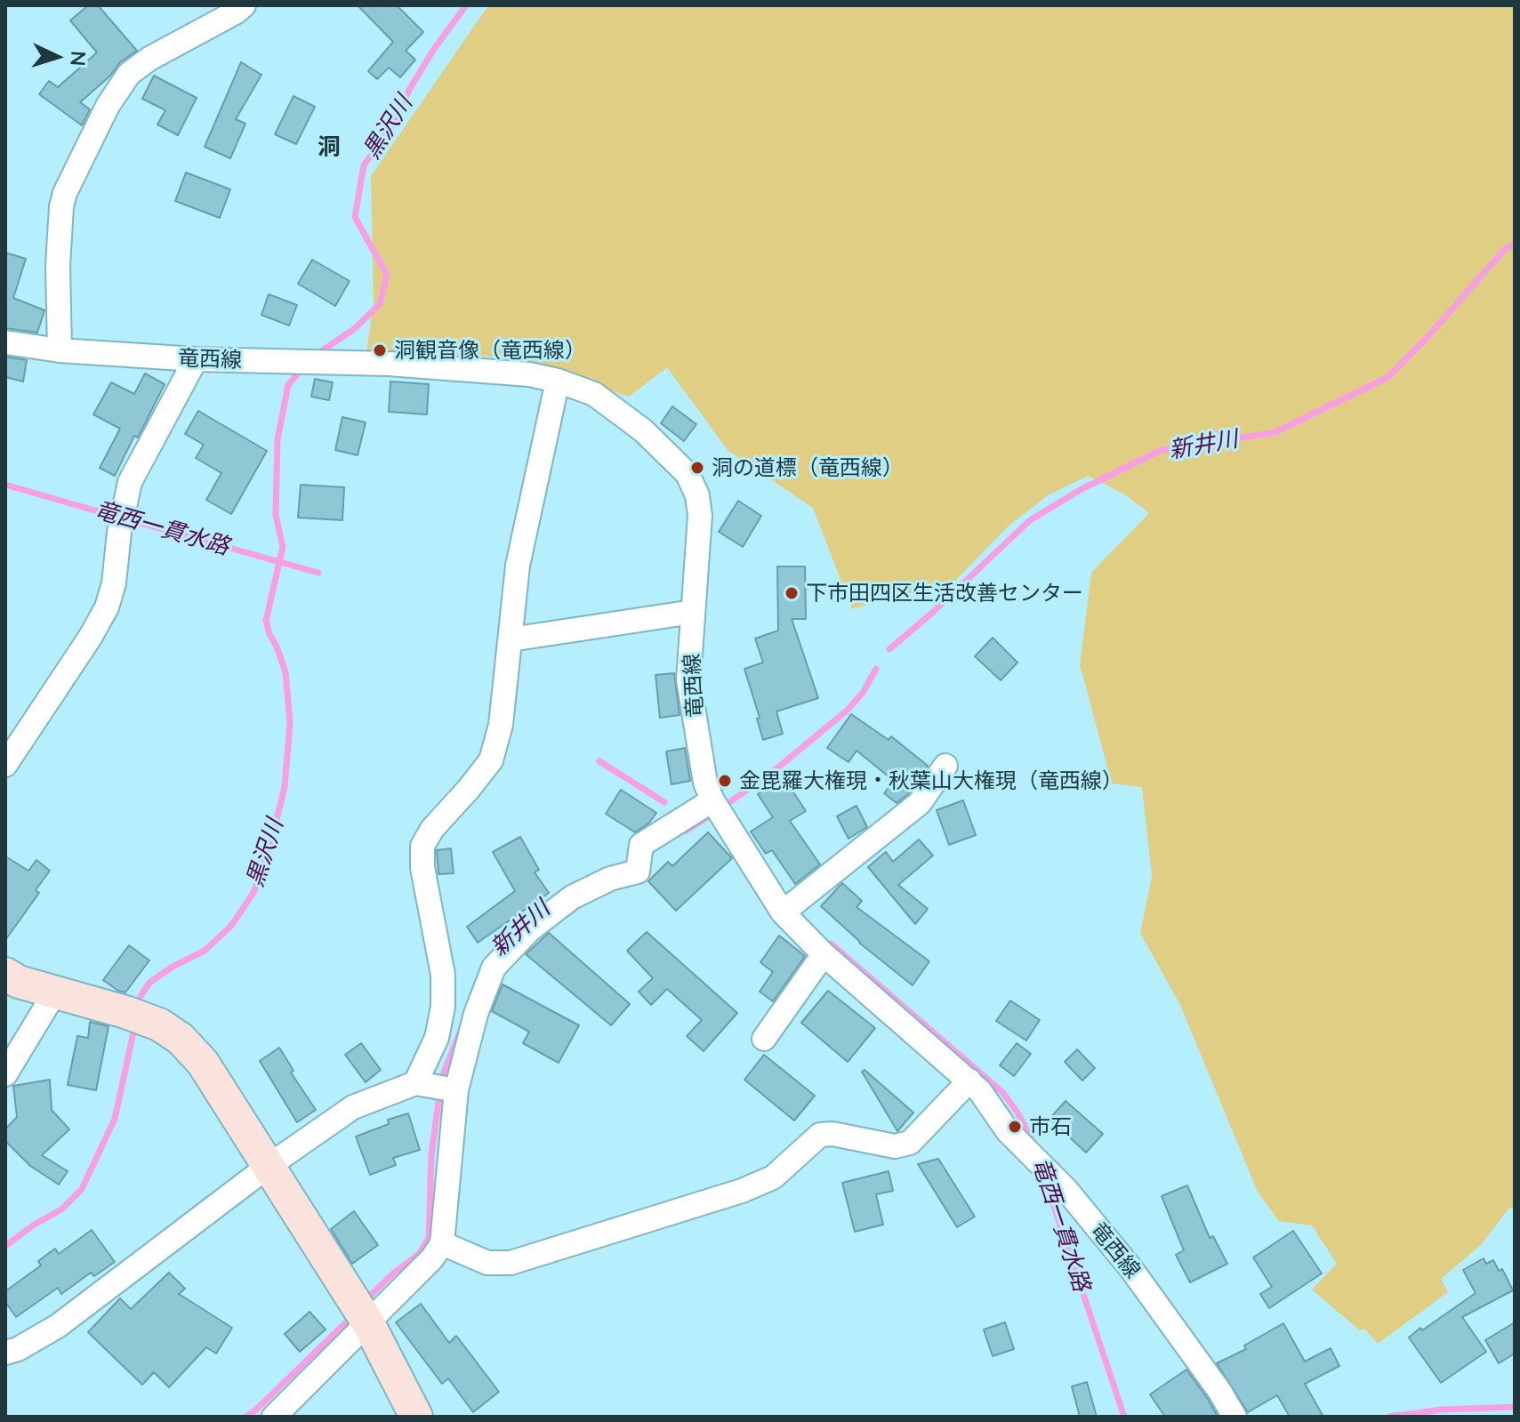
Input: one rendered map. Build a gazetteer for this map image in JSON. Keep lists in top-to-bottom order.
{
  "streets": {
    "street": ["竜西線"]
  },
  "districts": ["洞"],
  "water": ["黒沢川", "新井川", "竜西一貫水路"],
  "places": [
    "洞観音像（竜西線）",
    "洞の道標（竜西線）",
    "下市田四区生活改善センター",
    "金毘羅大権現・秋葉山大権現（竜西線）",
    "市石"
  ],
  "north": "right"
}
